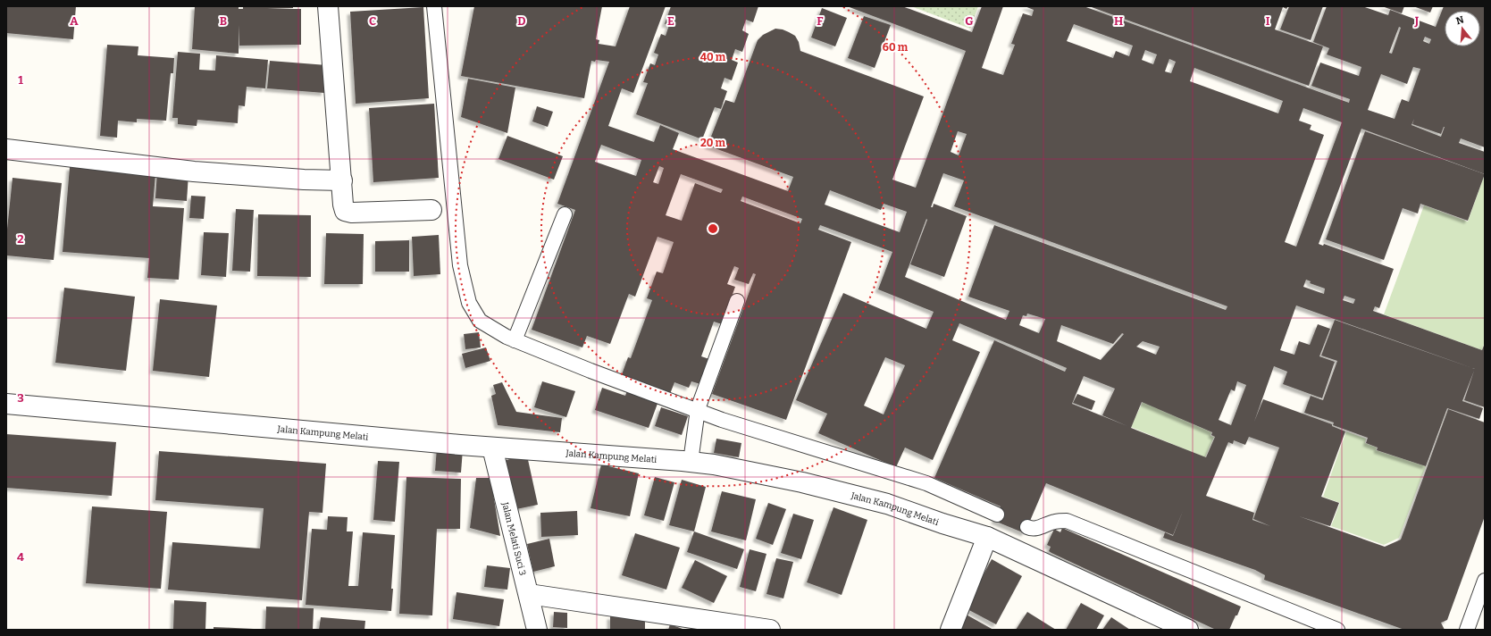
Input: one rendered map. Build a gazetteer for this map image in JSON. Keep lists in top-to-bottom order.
{
  "streets": {
    "street": ["Jalan Kampung Melati", "Jalan Melati Suci 3"]
  },
  "crossings": [
    ["Jalan Kampung Melati", "Jalan Melati Suci 3"]
  ],
  "north": "top",
  "grid": {
    "columns": [
      "A",
      "B",
      "C",
      "D",
      "E",
      "F",
      "G",
      "H",
      "I",
      "J"
    ],
    "rows": [
      "1",
      "2",
      "3",
      "4"
    ]
  },
  "rings": ["60 m", "40 m", "20 m"]
}
